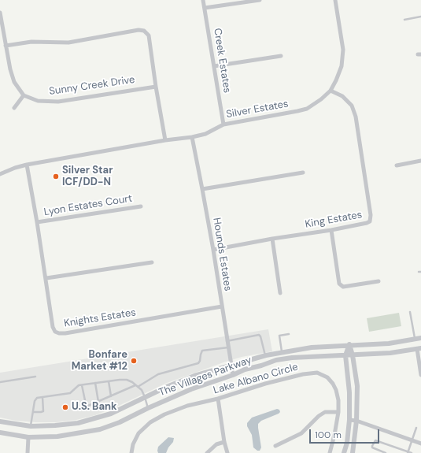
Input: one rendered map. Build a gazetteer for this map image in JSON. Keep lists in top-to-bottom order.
{
  "streets": {
    "street": [
      "Creek Estates",
      "Sunny Creek Drive",
      "Silver Estates",
      "Lyon Estates Court",
      "King Estates",
      "Hounds Estates",
      "Knights Estates",
      "The Villages Parkway",
      "Lake Albano Circle"
    ]
  },
  "crossings": [
    ["Creek Estates", "Silver Estates"],
    ["Silver Estates", "King Estates"],
    ["Silver Estates", "Hounds Estates"],
    ["Silver Estates", "Knights Estates"],
    ["Lyon Estates Court", "Knights Estates"],
    ["King Estates", "Hounds Estates"],
    ["Hounds Estates", "Knights Estates"],
    ["Hounds Estates", "The Villages Parkway"]
  ],
  "places": ["Silver Star ICF/DD-N", "Bonfare Market #12", "U.S. Bank"],
  "scale_bar": "100 m"
}
